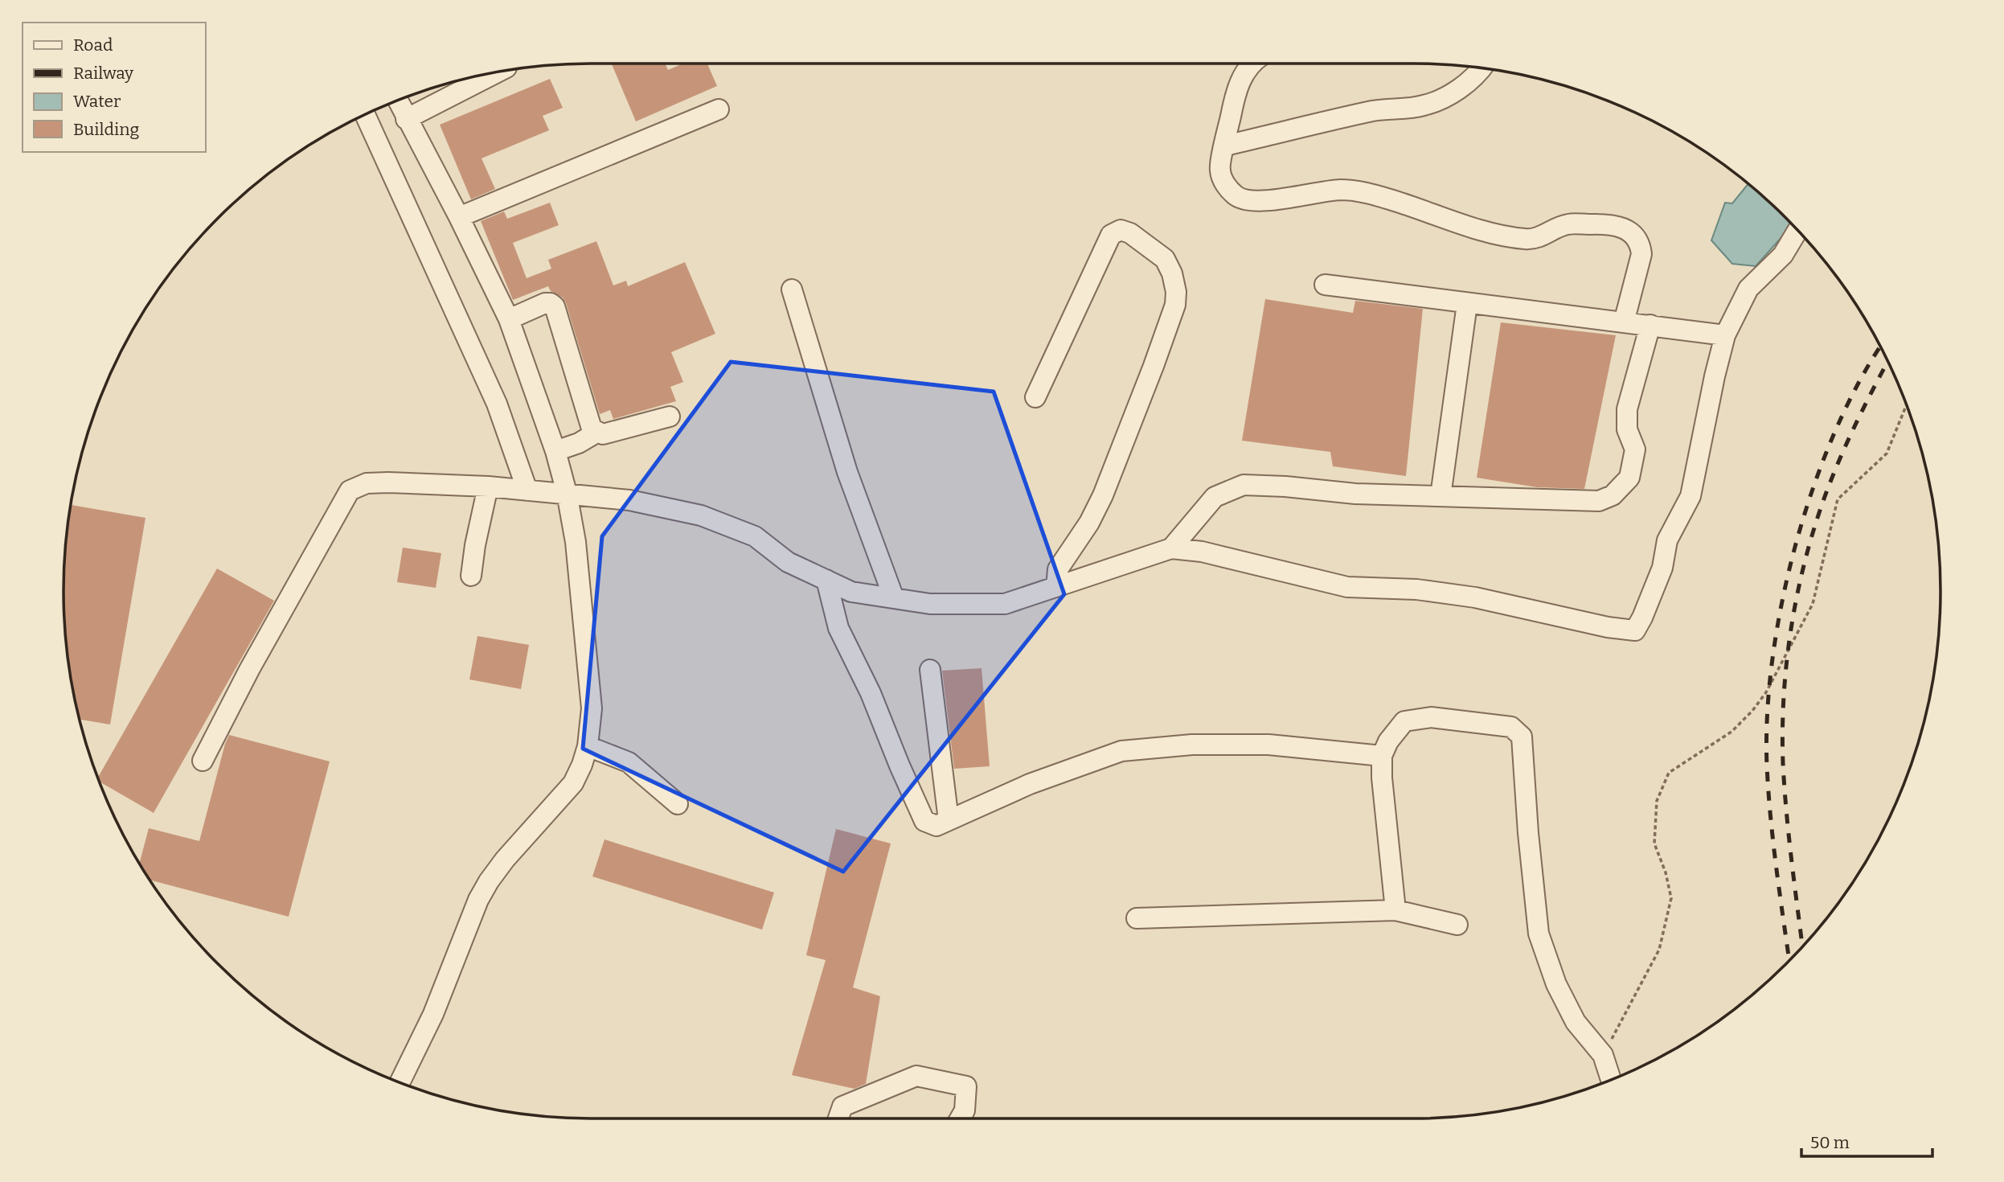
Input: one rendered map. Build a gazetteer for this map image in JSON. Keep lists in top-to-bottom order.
{
  "legend": [
    "Road",
    "Railway",
    "Water",
    "Building"
  ],
  "scale_bar": "50 m"
}
